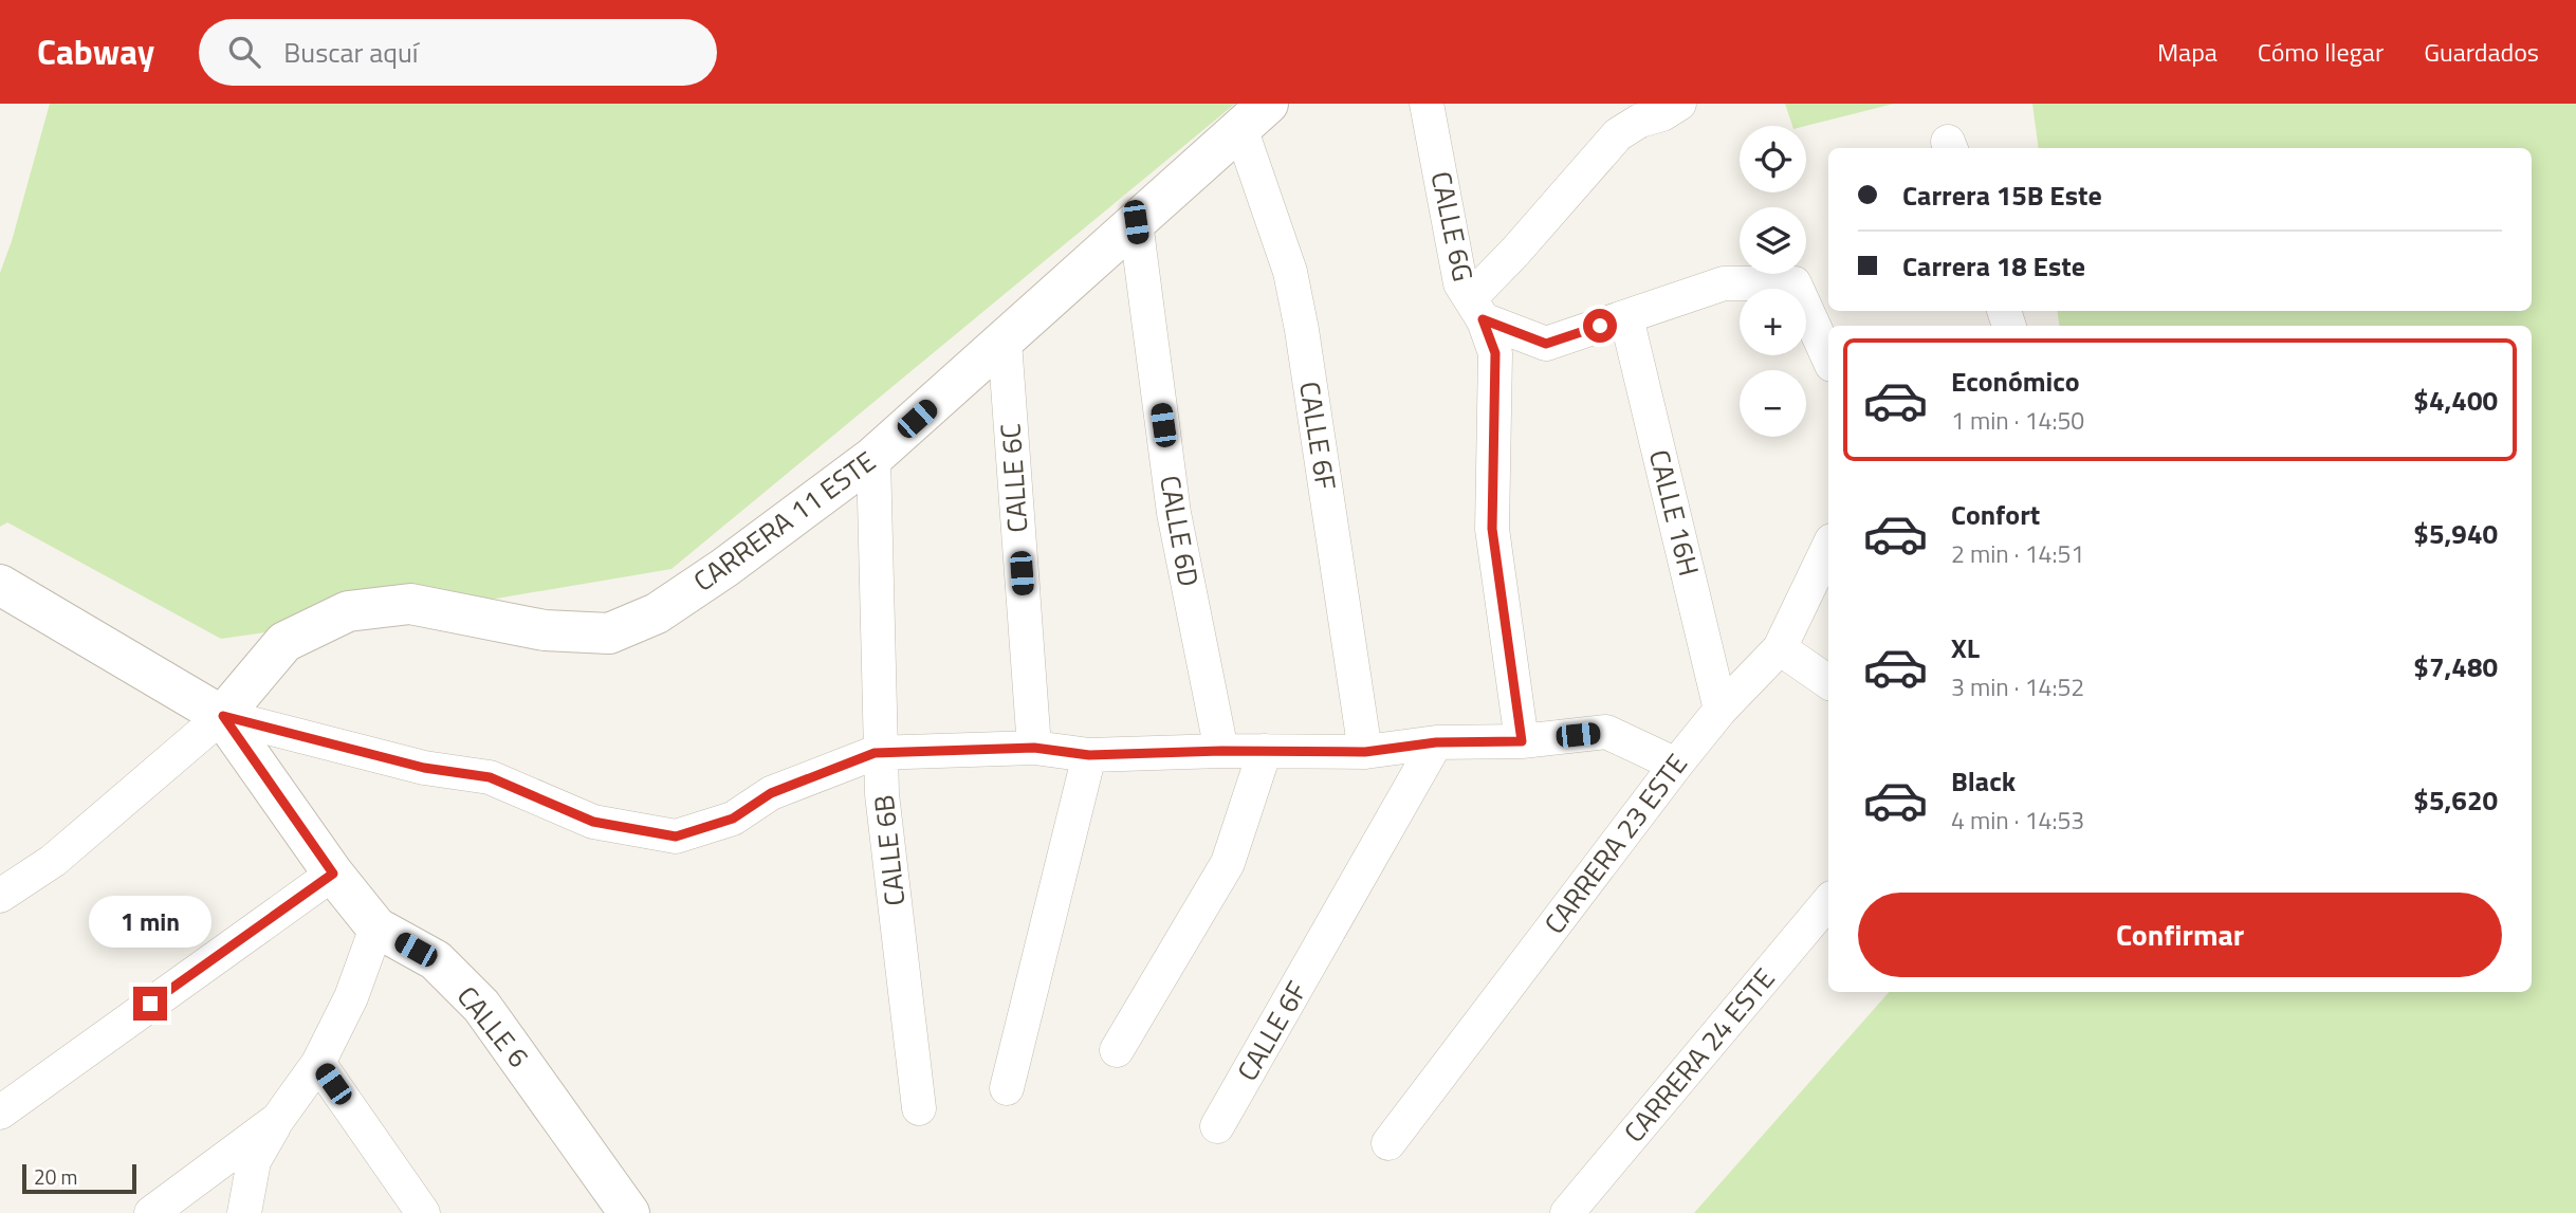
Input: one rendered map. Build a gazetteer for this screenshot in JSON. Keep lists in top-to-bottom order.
{
  "streets": {
    "street": [
      "CALLE 6G",
      "CALLE 6F",
      "CALLE 6C",
      "CALLE 16H",
      "CARRERA 11 ESTE",
      "CALLE 6D",
      "CARRERA 23 ESTE",
      "CALLE 6B",
      "CALLE 6",
      "CARRERA 24 ESTE"
    ]
  },
  "crossings": [
    ["CALLE 6F", "CARRERA 11 ESTE"],
    ["CALLE 6C", "CARRERA 11 ESTE"],
    ["CALLE 16H", "CARRERA 23 ESTE"],
    ["CARRERA 11 ESTE", "CALLE 6D"],
    ["CARRERA 11 ESTE", "CALLE 6B"],
    ["CARRERA 11 ESTE", "CALLE 6"]
  ],
  "scale_bar": "20 m",
  "page": {
    "header": "Cabway",
    "search": "Buscar aquí",
    "nav": ["Mapa", "Cómo llegar", "Guardados"],
    "map_buttons": ["+", "−"],
    "banner": ["Carrera 15B Este", "Carrera 18 Este"],
    "list": [
      {
        "name": "Económico",
        "note": "1 min · 14:50",
        "value": "$4,400"
      },
      {
        "name": "Confort",
        "note": "2 min · 14:51",
        "value": "$5,940"
      },
      {
        "name": "XL",
        "note": "3 min · 14:52",
        "value": "$7,480"
      },
      {
        "name": "Black",
        "note": "4 min · 14:53",
        "value": "$5,620"
      }
    ],
    "buttons": "Confirmar",
    "bubble": "1 min",
    "scale": "20 m"
  }
}
